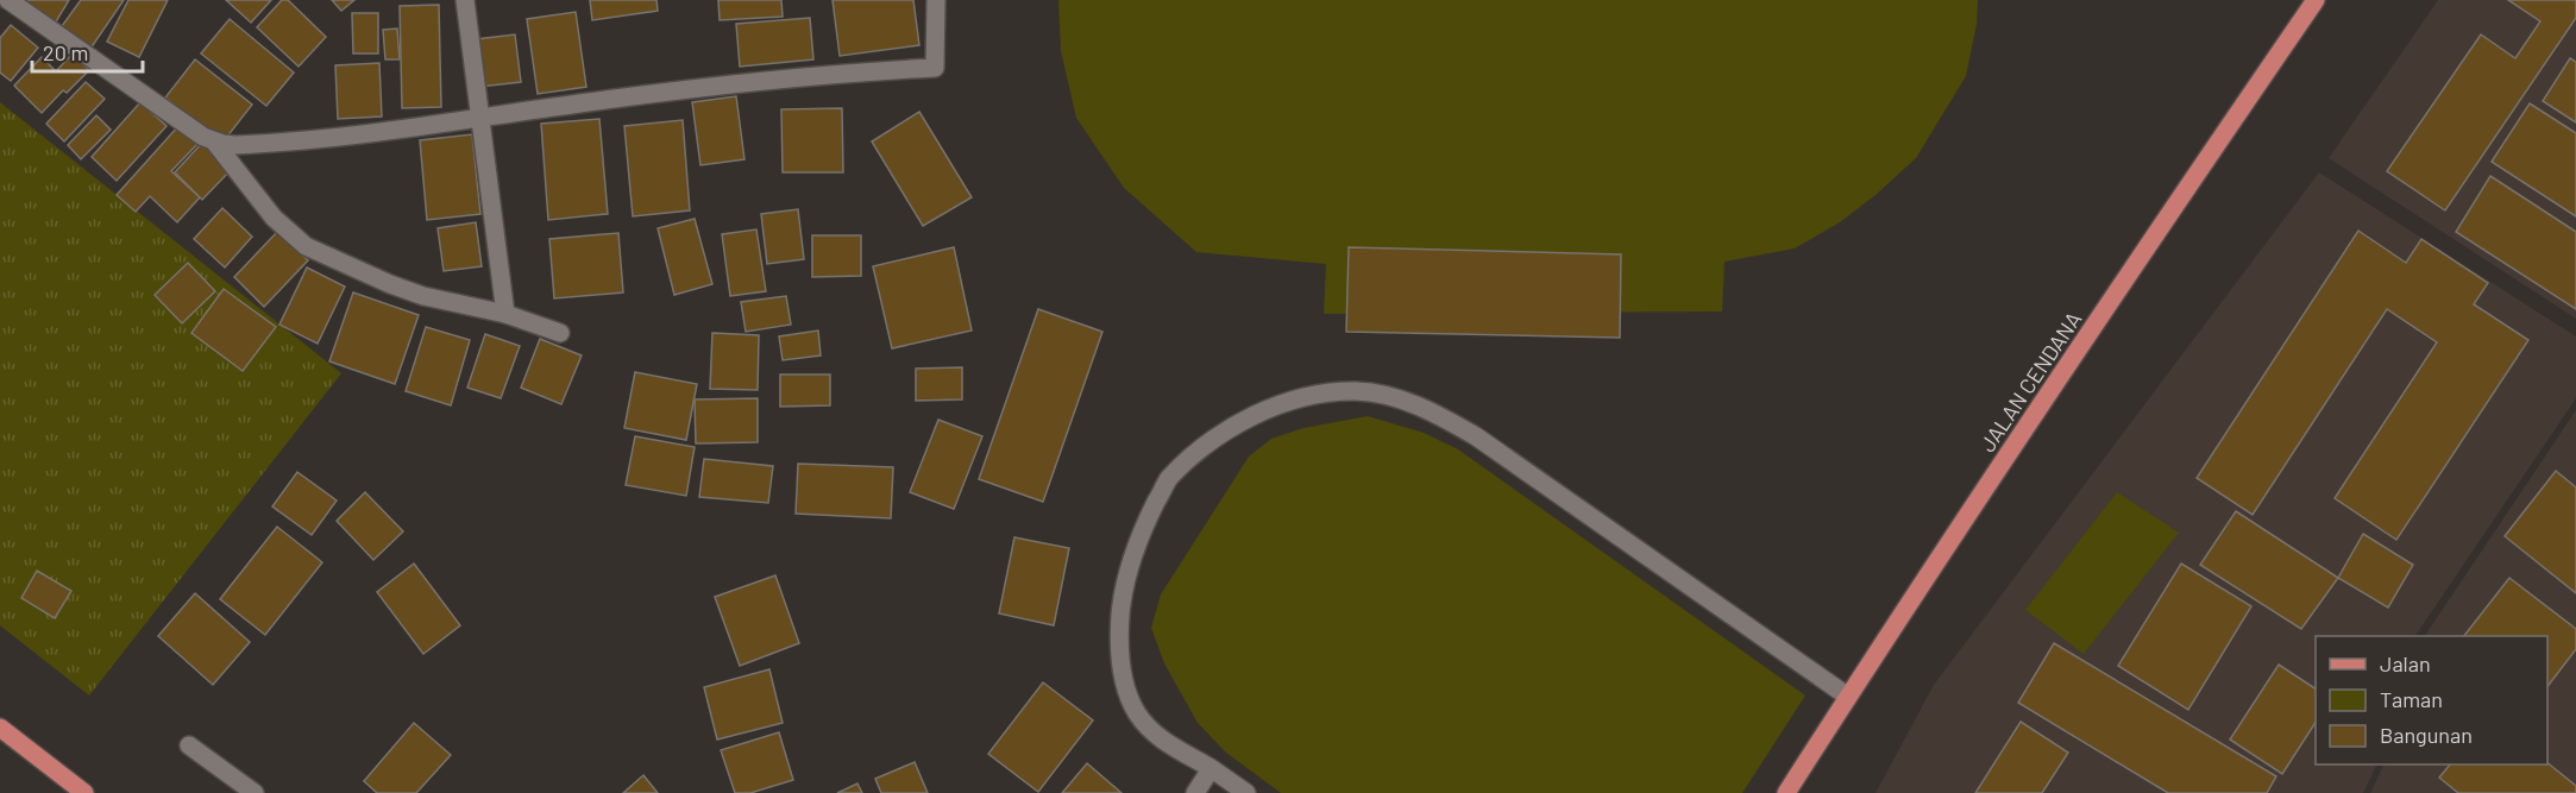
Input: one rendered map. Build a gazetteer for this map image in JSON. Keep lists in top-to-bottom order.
{
  "streets": {
    "main road": ["JALAN CENDANA"]
  },
  "legend": ["Jalan", "Taman", "Bangunan"],
  "scale_bar": "20 m"
}
